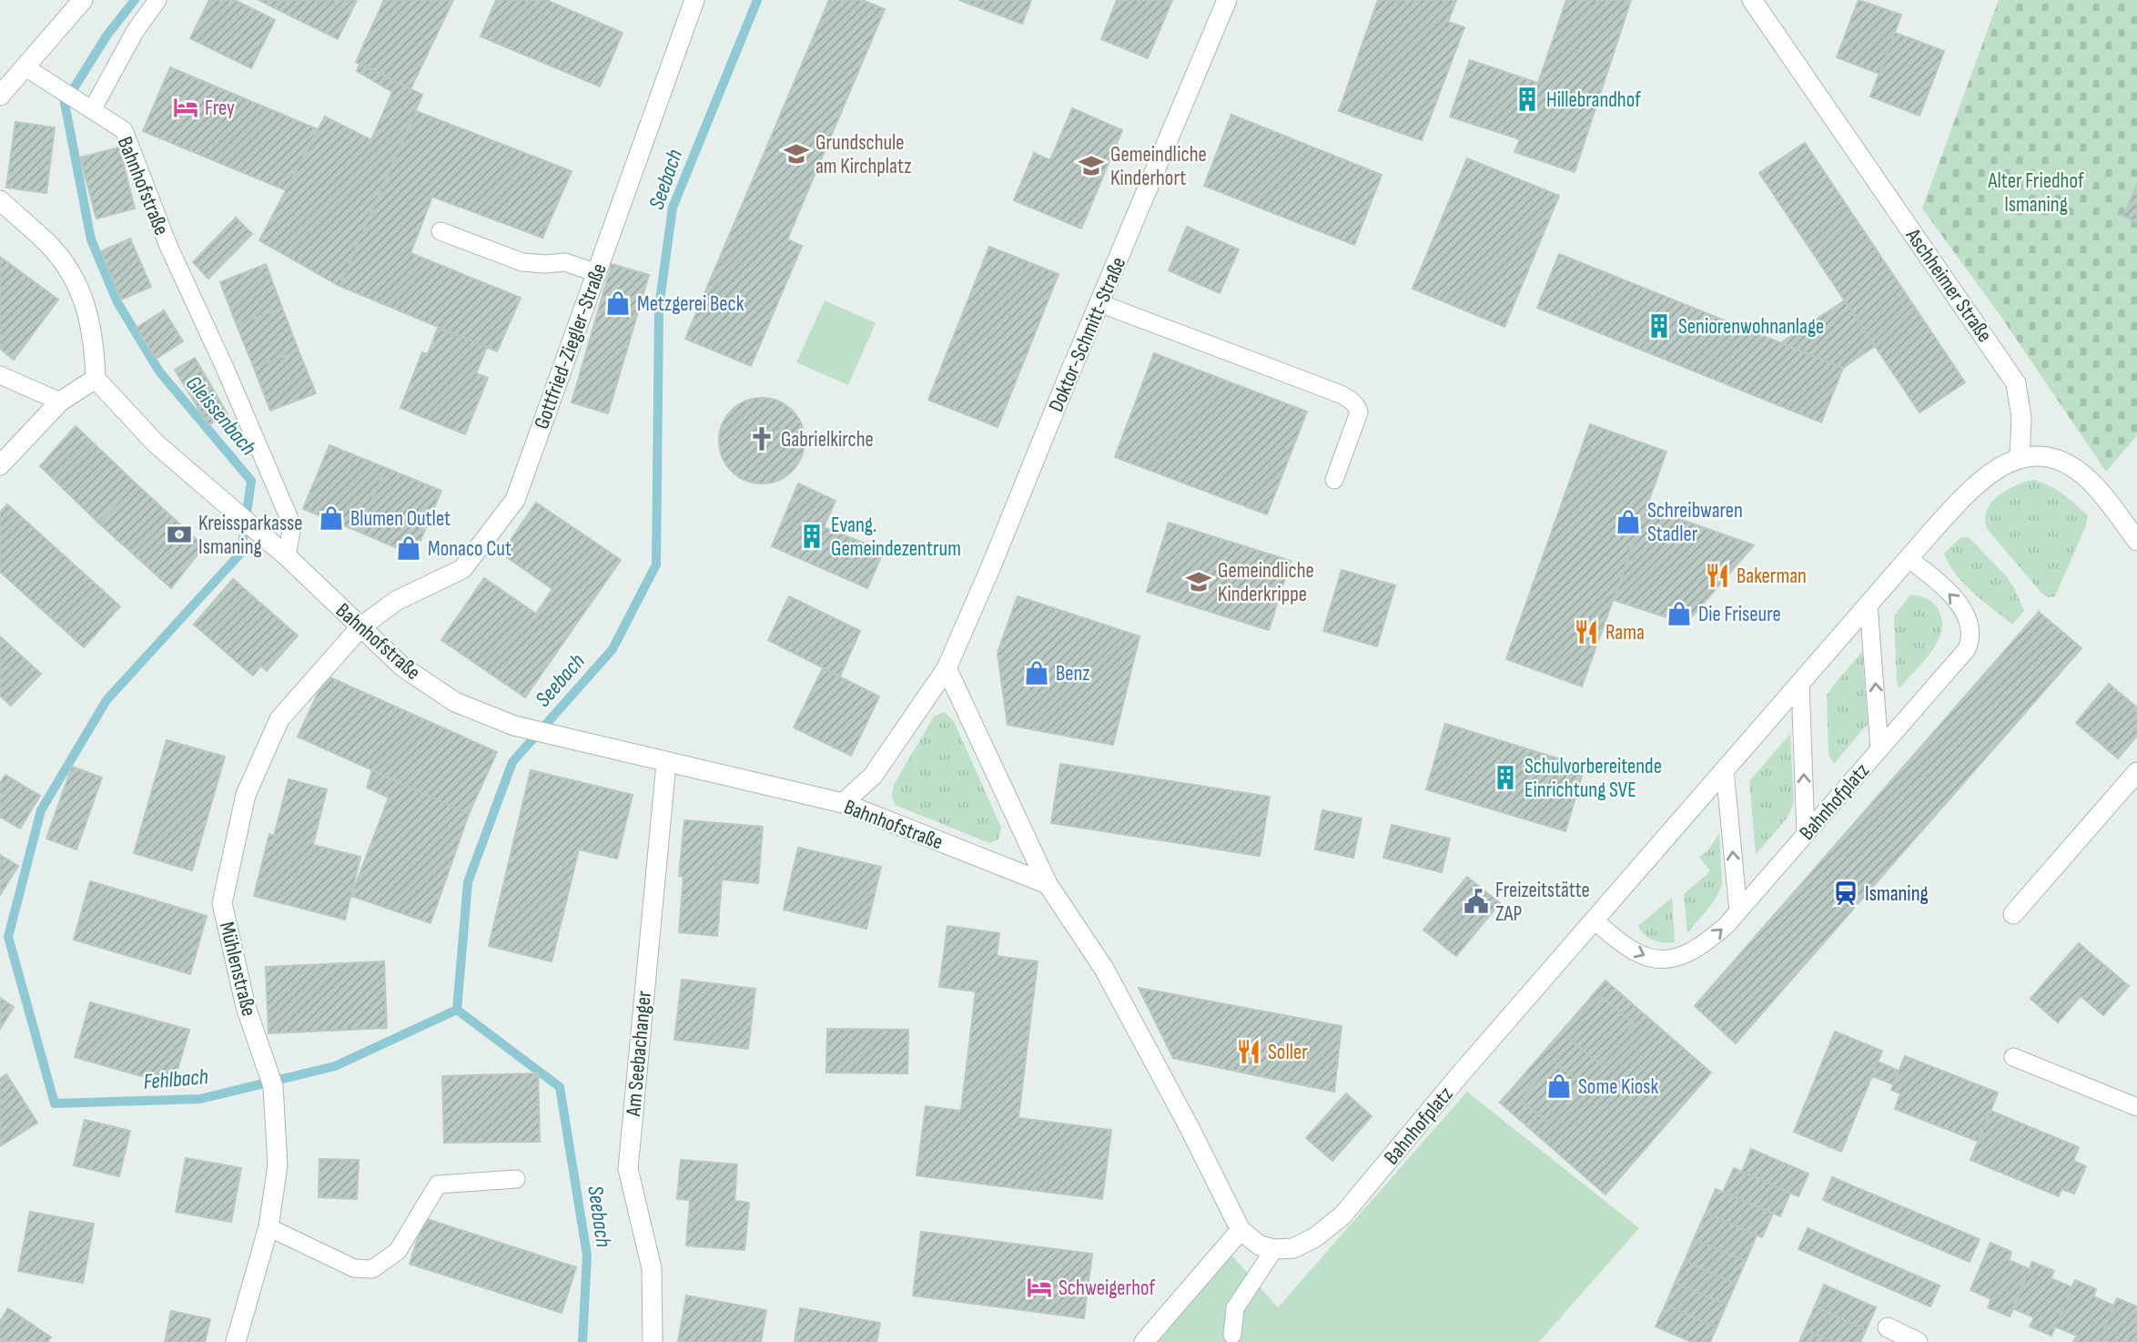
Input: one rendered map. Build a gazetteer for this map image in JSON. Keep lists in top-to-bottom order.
{
  "streets": {
    "street": [
      "Bahnhofstraße",
      "Aschheimer Straße",
      "Doktor-Schmitt-Straße",
      "Gottfried-Ziegler-Straße",
      "Bahnhofplatz",
      "Mühlenstraße",
      "Am Seebachanger"
    ]
  },
  "crossings": [
    ["Bahnhofstraße", "Doktor-Schmitt-Straße"],
    ["Bahnhofstraße", "Gottfried-Ziegler-Straße"],
    ["Bahnhofstraße", "Mühlenstraße"],
    ["Bahnhofstraße", "Am Seebachanger"],
    ["Aschheimer Straße", "Bahnhofplatz"],
    ["Gottfried-Ziegler-Straße", "Mühlenstraße"]
  ],
  "water": ["Seebach", "Gleissenbach", "Fehlbach"],
  "parks": ["Alter Friedhof Ismaning"],
  "places": {
    "building": [
      "Hillebrandhof",
      "Seniorenwohnanlage",
      "Evang. Gemeindezentrum",
      "Schulvorbereitende Einrichtung SVE"
    ],
    "hotel": ["Frey", "Schweigerhof"],
    "school or university": ["Grundschule am Kirchplatz", "Gemeindliche Kinderhort", "Gemeindliche Kinderkrippe"],
    "shop": [
      "Metzgerei Beck",
      "Blumen Outlet",
      "Schreibwaren Stadler",
      "Monaco Cut",
      "Die Friseure",
      "Benz",
      "Some Kiosk"
    ],
    "church": ["Gabrielkirche"],
    "bank": ["Kreissparkasse Ismaning"],
    "restaurant": ["Bakerman", "Rama", "Soller"],
    "station": ["Ismaning"],
    "public building": ["Freizeitstätte ZAP"]
  }
}
